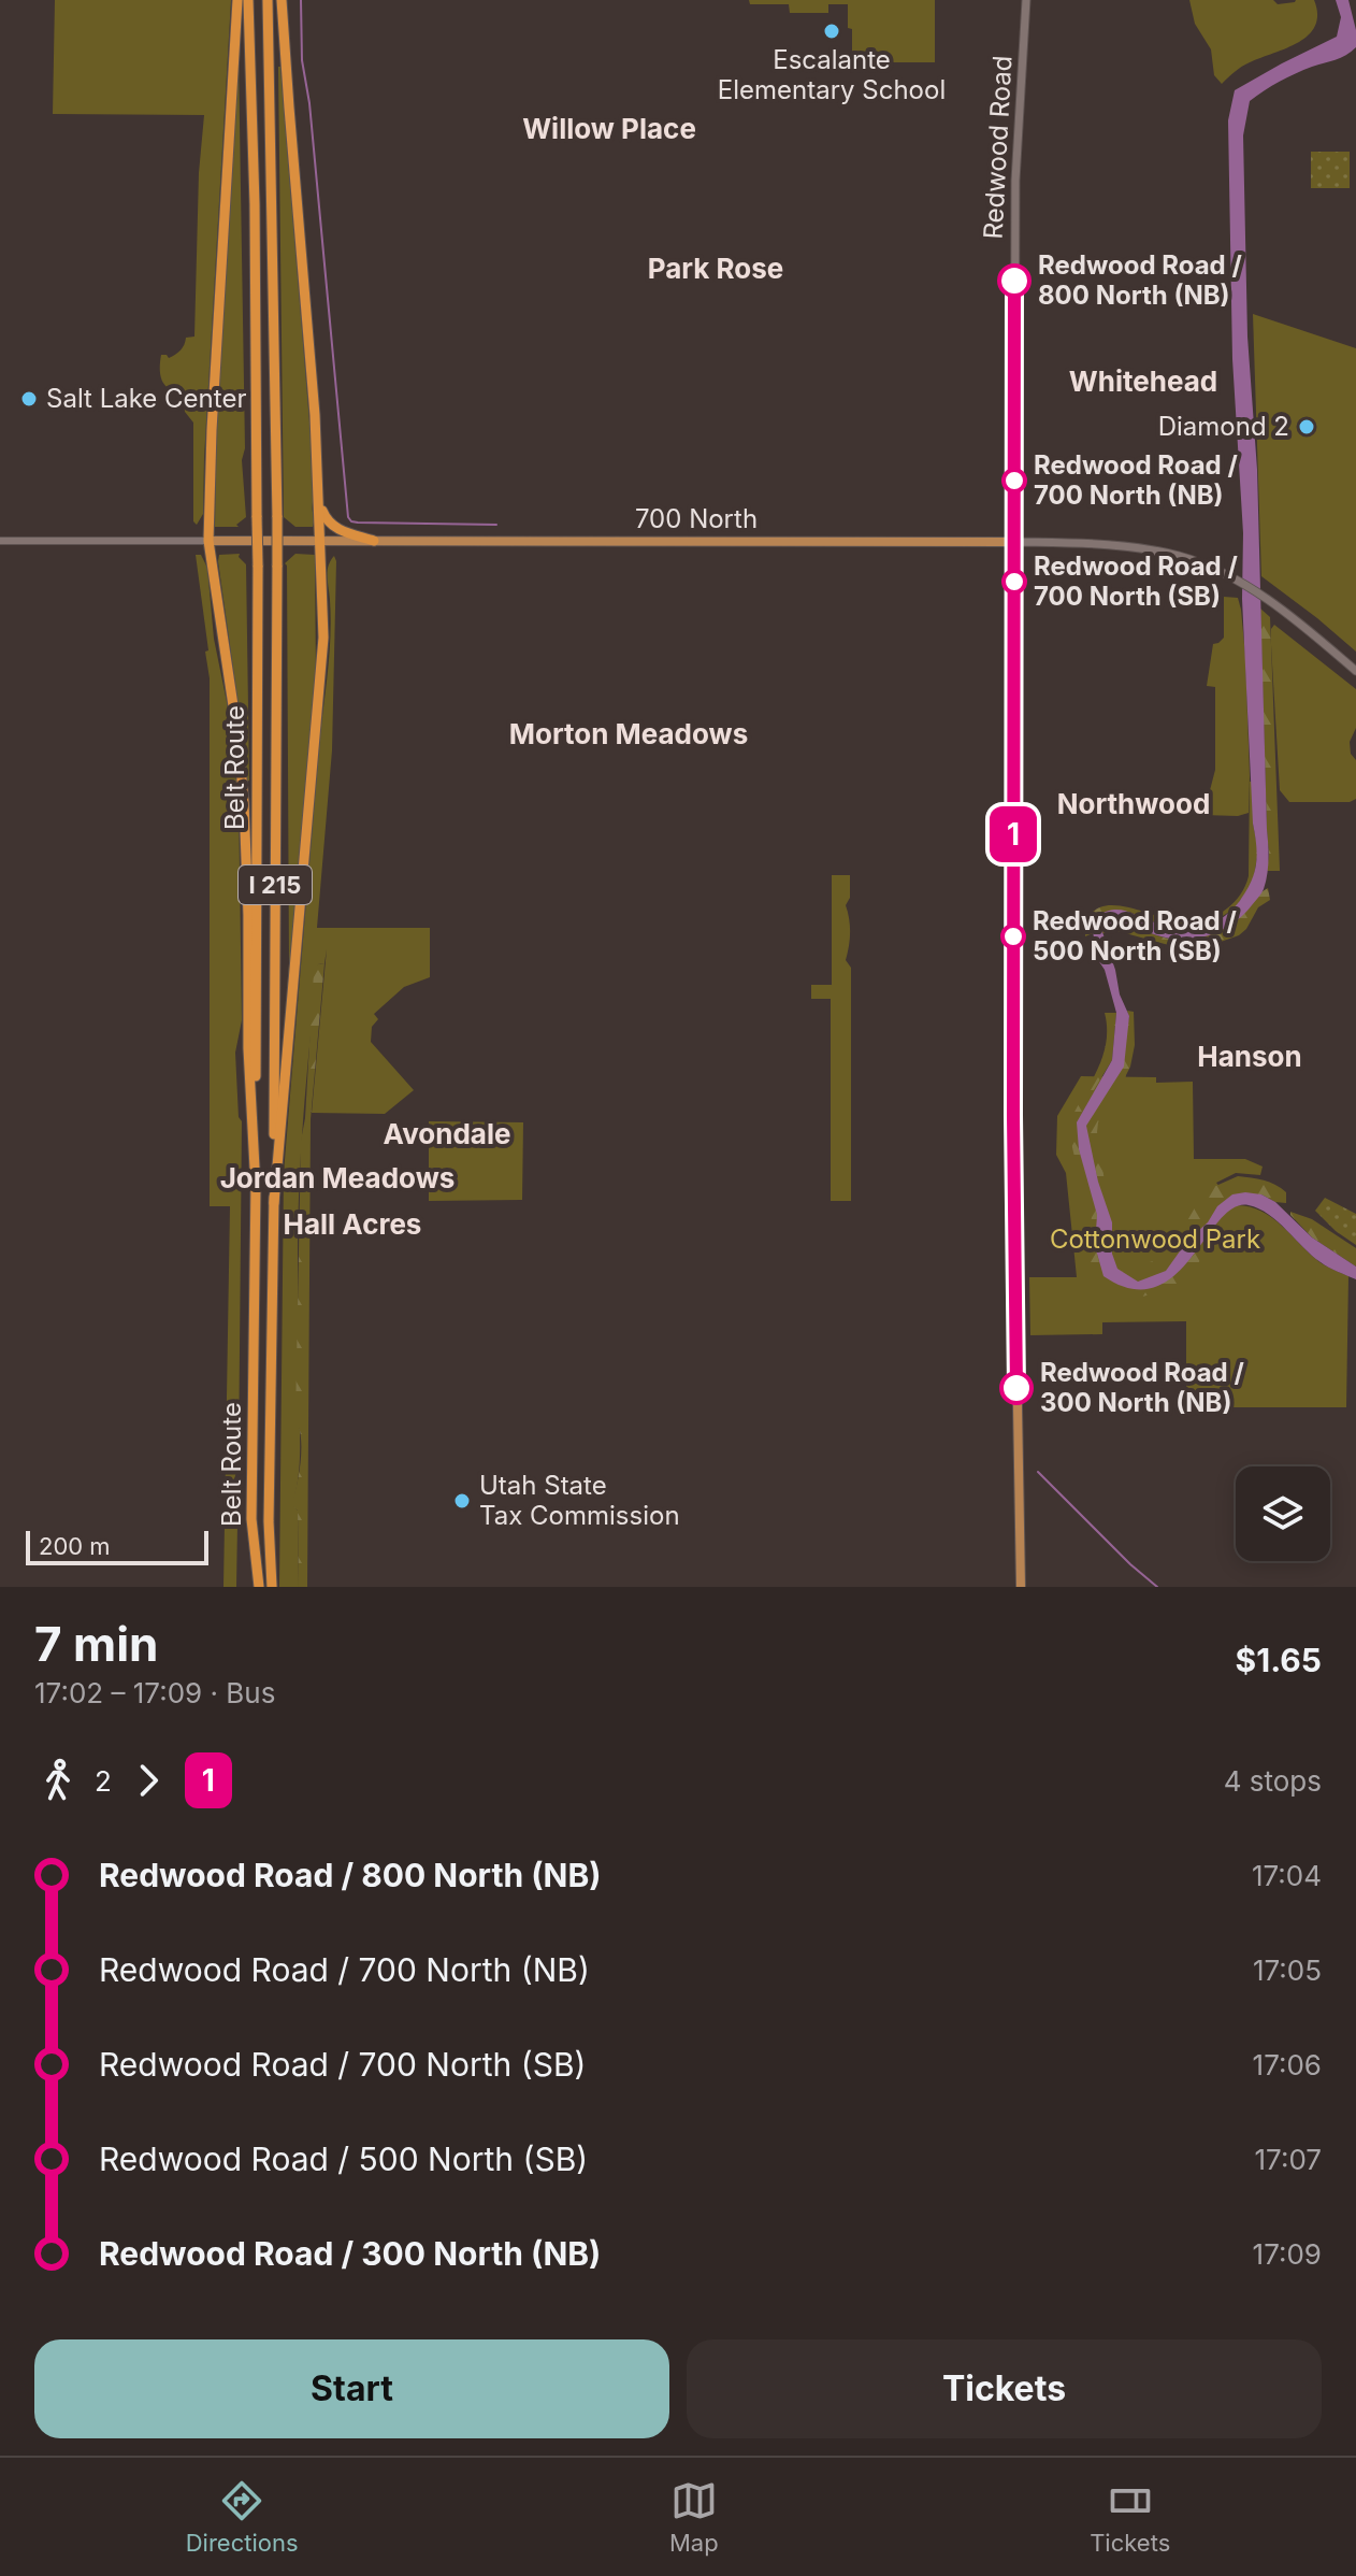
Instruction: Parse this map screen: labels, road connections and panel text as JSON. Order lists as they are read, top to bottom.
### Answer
{
  "streets": {
    "highway": ["Belt Route", "I 215"],
    "main road": ["Redwood Road", "700 North"]
  },
  "crossings": [
    ["Redwood Road", "700 North"]
  ],
  "districts": [
    "Willow Place",
    "Park Rose",
    "Whitehead",
    "Morton Meadows",
    "Northwood",
    "Hanson",
    "Avondale",
    "Jordan Meadows",
    "Hall Acres"
  ],
  "parks": ["Cottonwood Park"],
  "places": [
    "Escalante Elementary School",
    "Redwood Road / 800 North (NB)",
    "Salt Lake Center",
    "Diamond 2",
    "Redwood Road / 700 North (NB)",
    "Redwood Road / 700 North (SB)",
    "Redwood Road / 500 North (SB)",
    "Redwood Road / 300 North (NB)",
    "Utah State Tax Commission"
  ],
  "lines": ["bus line 1"],
  "scale_bar": "200 m",
  "page": {
    "on_map": "1",
    "scale": "200 m",
    "heading": ["7 min", "17:02 – 17:09 · Bus", "$1.65"],
    "legs": ["2", "1", "4 stops"],
    "list": [
      {
        "name": "Redwood Road / 800 North (NB)",
        "value": "17:04"
      },
      {
        "name": "Redwood Road / 700 North (NB)",
        "value": "17:05"
      },
      {
        "name": "Redwood Road / 700 North (SB)",
        "value": "17:06"
      },
      {
        "name": "Redwood Road / 500 North (SB)",
        "value": "17:07"
      },
      {
        "name": "Redwood Road / 300 North (NB)",
        "value": "17:09"
      }
    ],
    "buttons": ["Start", "Tickets"],
    "tabs": ["Directions", "Map", "Tickets"]
  }
}
